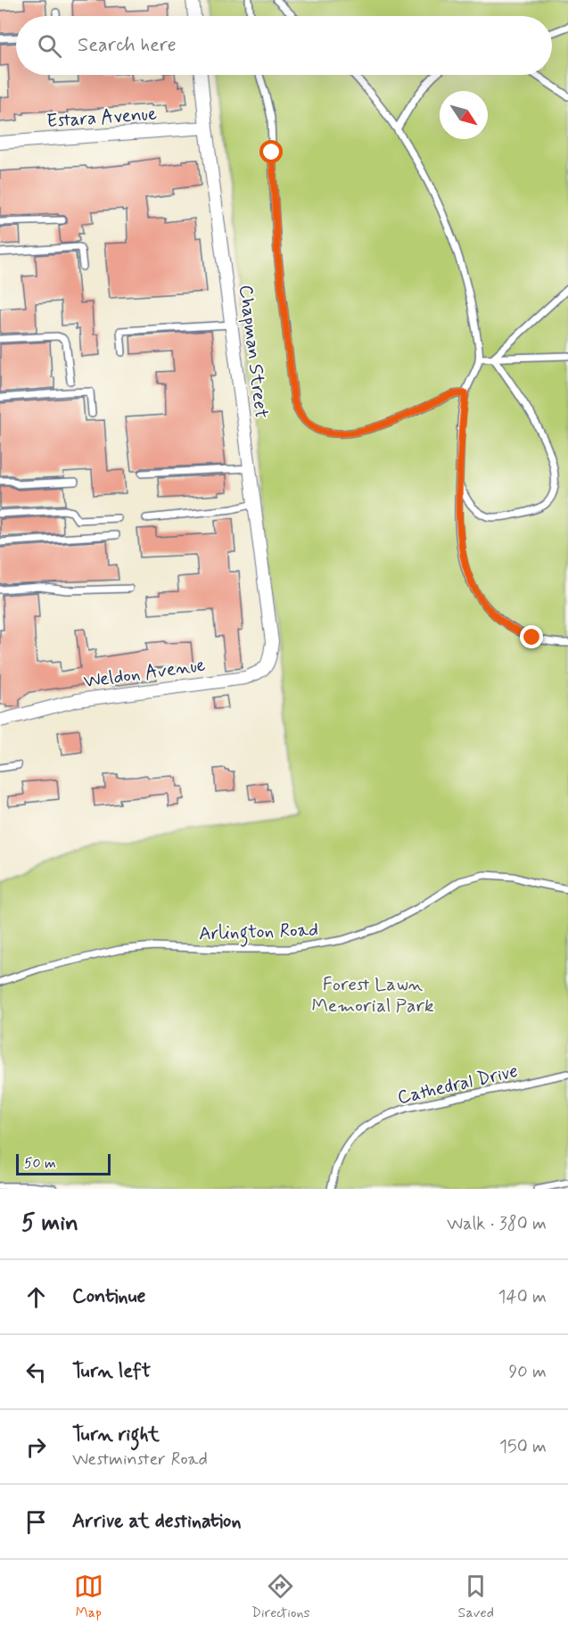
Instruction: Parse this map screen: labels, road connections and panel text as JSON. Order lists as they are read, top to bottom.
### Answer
{
  "streets": {
    "street": ["Estara Avenue", "Chapman Street", "Weldon Avenue"],
    "lane": ["Arlington Road", "Cathedral Drive"]
  },
  "crossings": [
    ["Estara Avenue", "Chapman Street"],
    ["Chapman Street", "Weldon Avenue"]
  ],
  "parks": ["Forest Lawn Memorial Park"],
  "scale_bar": "50 m",
  "north": "bottom right",
  "page": {
    "search": "Search here",
    "scale": "50 m",
    "heading": ["5 min", "Walk · 380 m"],
    "list": [
      ["Continue", "140 m"],
      ["Turn left", "90 m"],
      ["Turn right", "Westminster Road", "150 m"],
      "Arrive at destination"
    ],
    "nav": ["Map", "Directions", "Saved"]
  }
}
